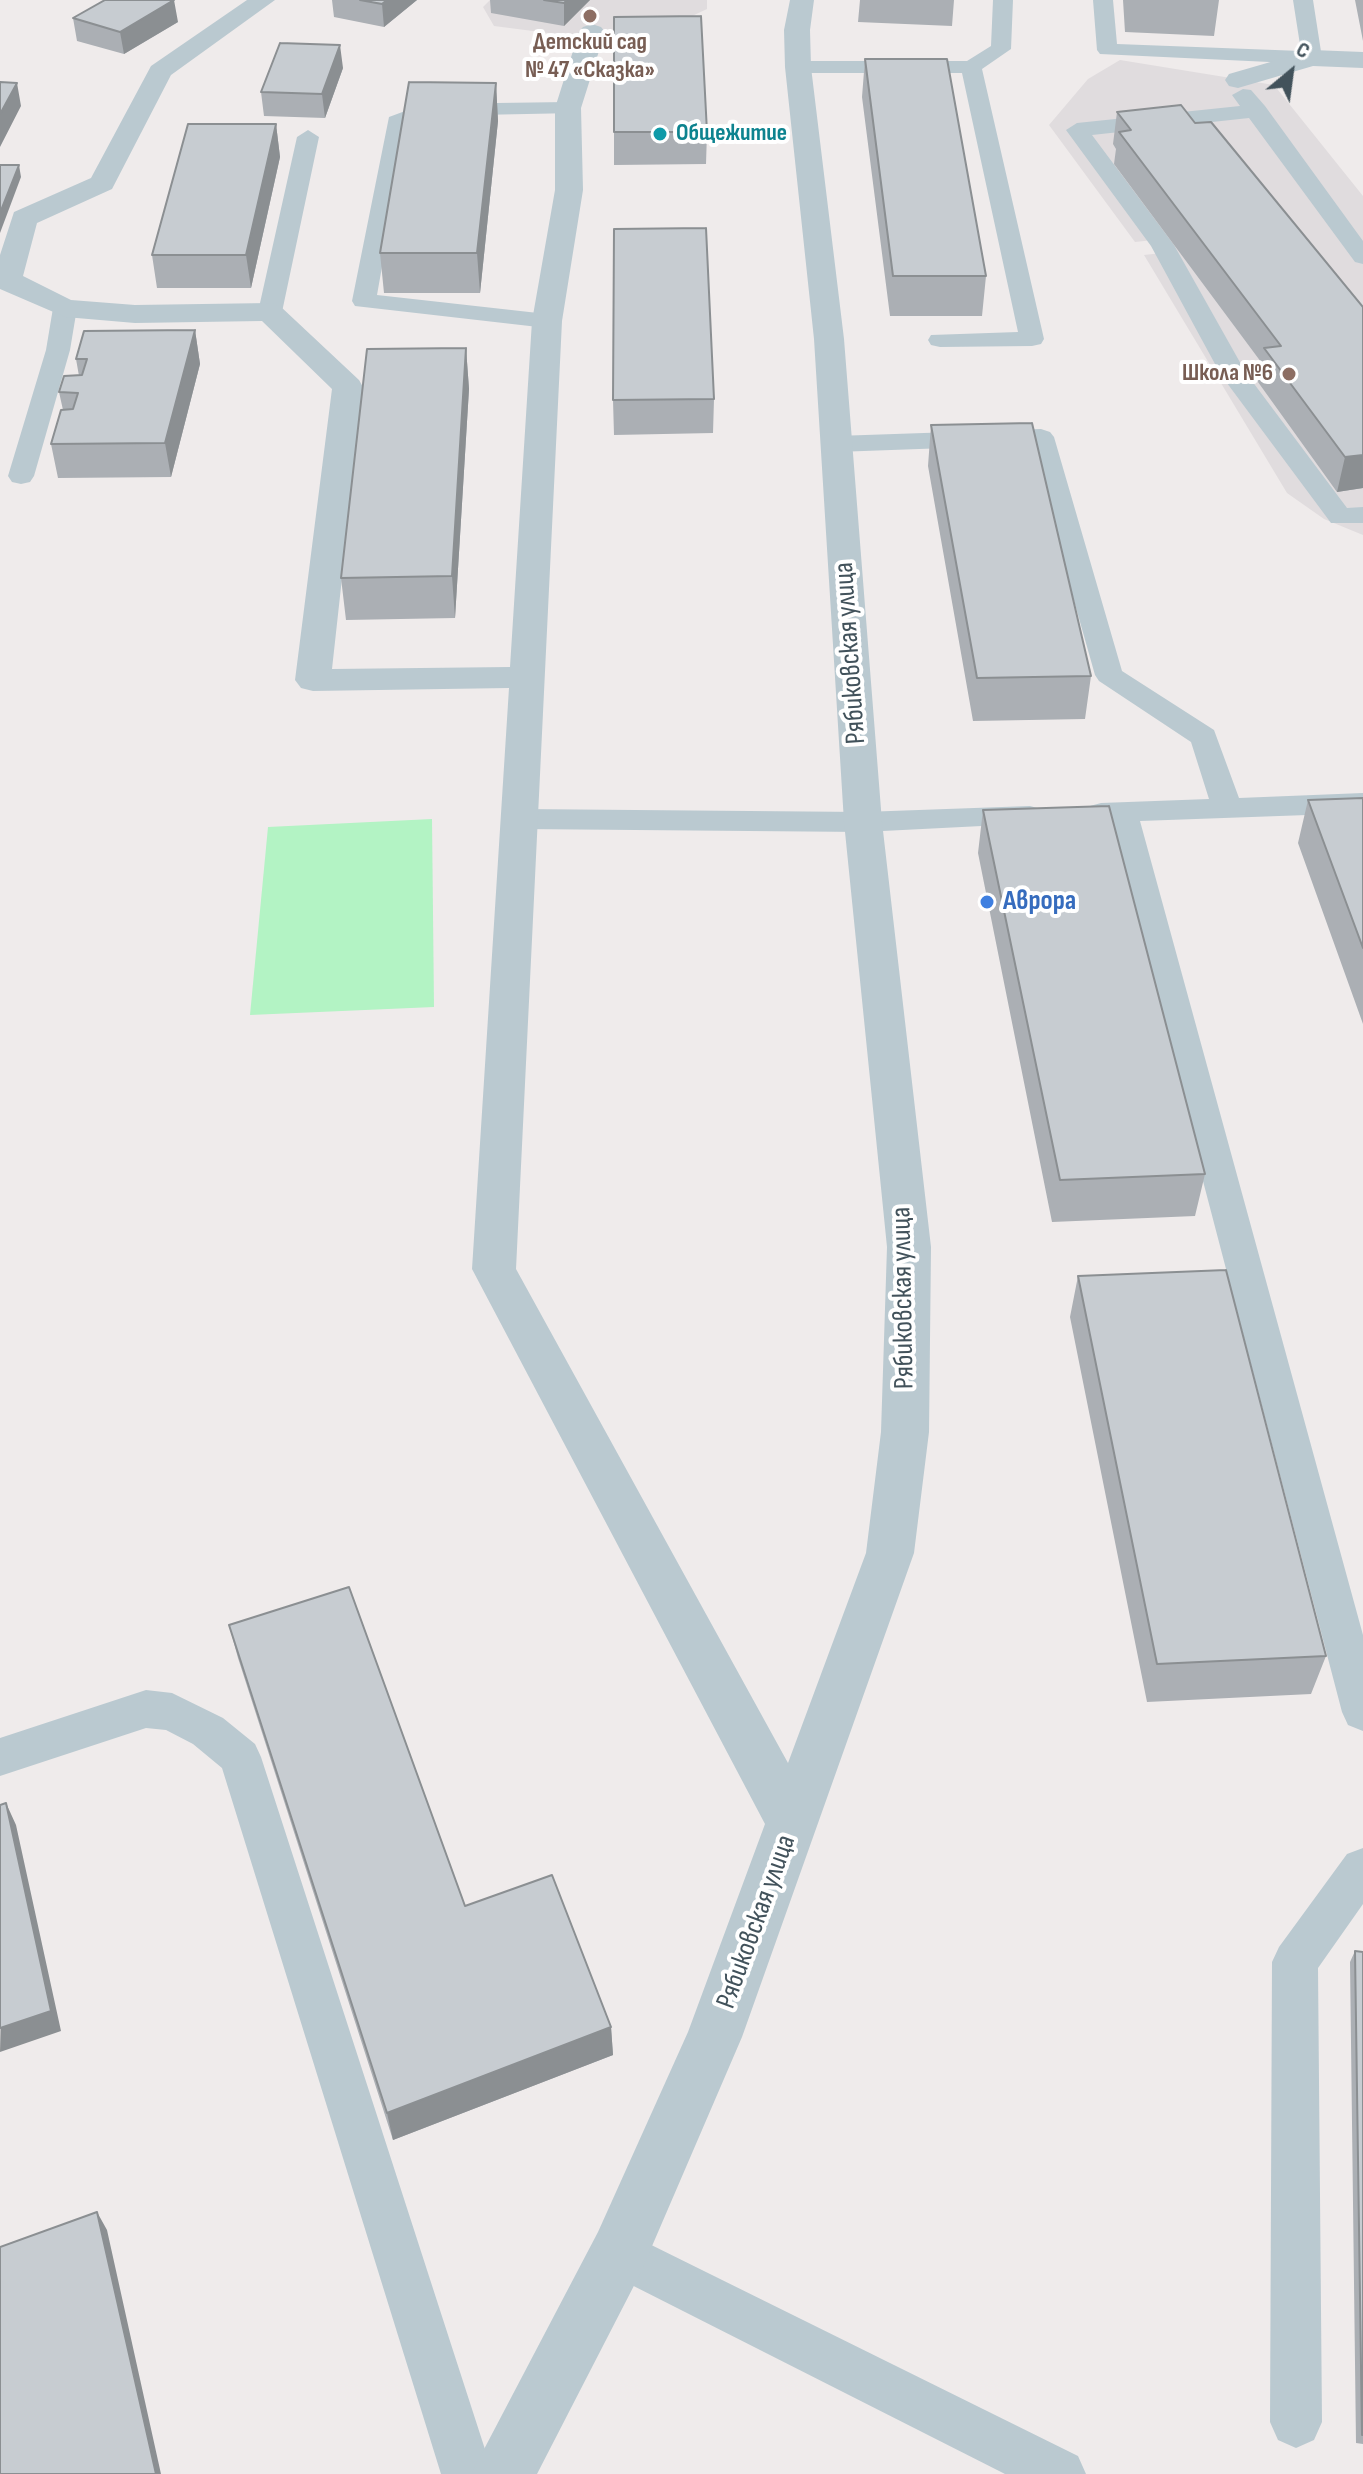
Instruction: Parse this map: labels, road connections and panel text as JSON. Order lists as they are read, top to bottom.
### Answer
{
  "streets": {
    "street": ["Рябиковская улица"]
  },
  "places": [
    "Детский сад № 47 «Сказка»",
    "Общежитие",
    "Школа №6",
    "Аврора"
  ],
  "north": "top right"
}
